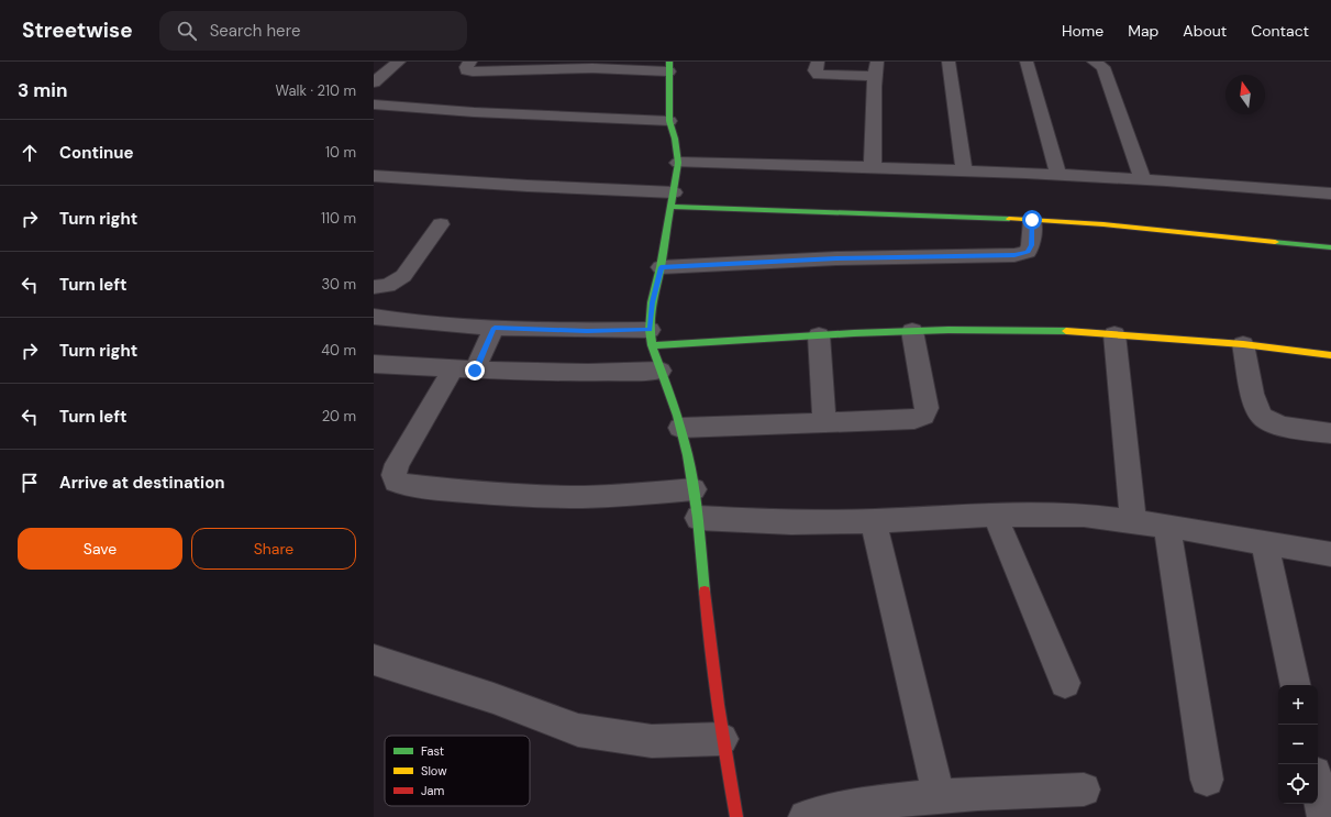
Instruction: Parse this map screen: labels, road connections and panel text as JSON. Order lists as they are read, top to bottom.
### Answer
{
  "legend": ["Fast", "Slow", "Jam"],
  "north": "top",
  "page": {
    "header": "Streetwise",
    "search": "Search here",
    "nav": [
      "Home",
      "Map",
      "About",
      "Contact"
    ],
    "heading": ["3 min", "Walk · 210 m"],
    "list": [
      ["Continue", "10 m"],
      ["Turn right", "110 m"],
      ["Turn left", "30 m"],
      ["Turn right", "40 m"],
      ["Turn left", "20 m"],
      "Arrive at destination"
    ],
    "buttons": ["Save", "Share"],
    "map_buttons": ["+", "−"]
  }
}
